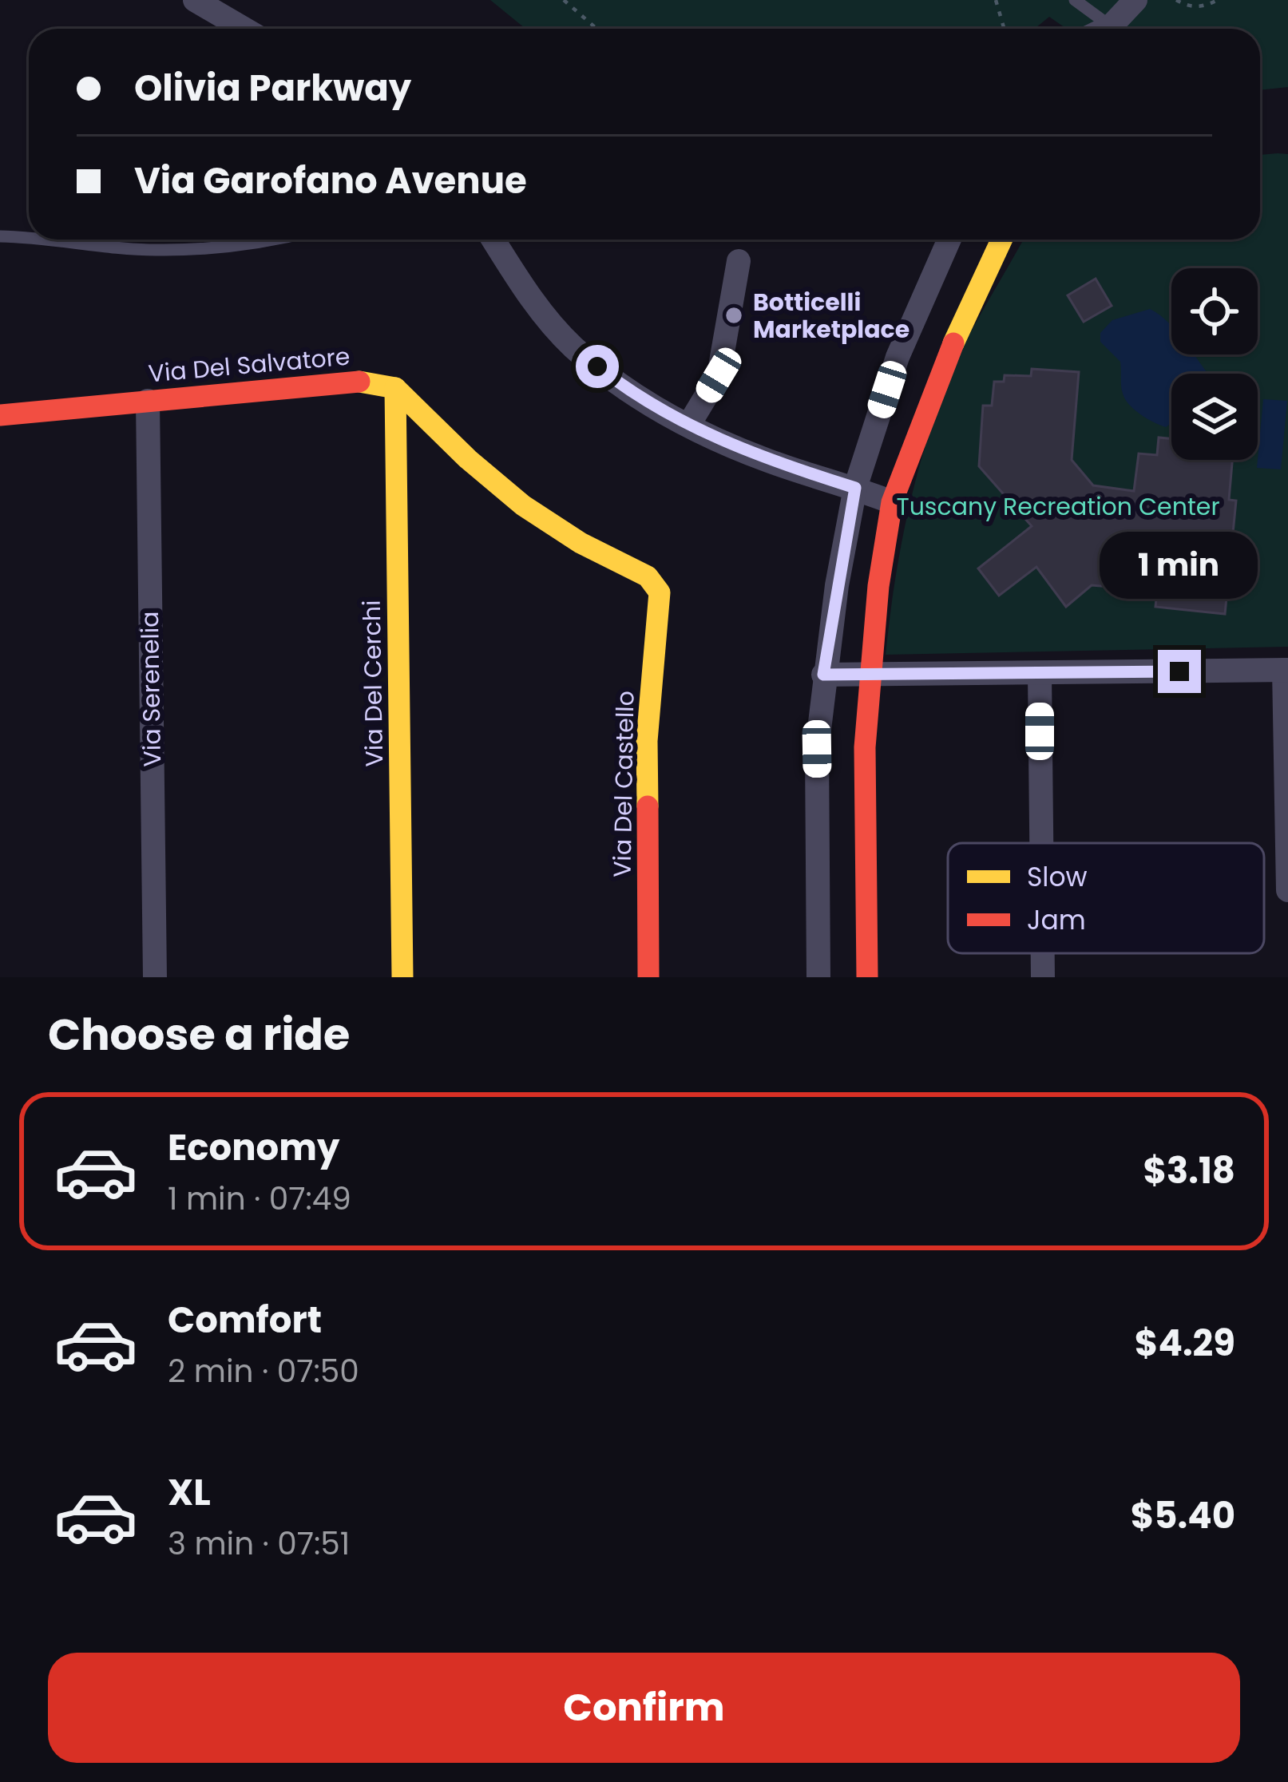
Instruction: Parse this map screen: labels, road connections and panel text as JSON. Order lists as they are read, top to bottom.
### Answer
{
  "streets": {
    "street": [
      "Via Del Salvatore",
      "Via Del Cerchi",
      "Via Serenelia",
      "Via Del Castello"
    ]
  },
  "crossings": [
    ["Via Del Salvatore", "Via Del Cerchi"],
    ["Via Del Salvatore", "Via Serenelia"],
    ["Via Del Salvatore", "Via Del Castello"],
    ["Via Del Cerchi", "Via Del Castello"]
  ],
  "parks": ["Tuscany Recreation Center"],
  "places": ["Botticelli Marketplace"],
  "legend": ["Slow", "Jam"],
  "page": {
    "banner": ["Olivia Parkway", "Via Garofano Avenue"],
    "bubble": "1 min",
    "heading": "Choose a ride",
    "list": [
      {
        "name": "Economy",
        "note": "1 min · 07:49",
        "value": "$3.18"
      },
      {
        "name": "Comfort",
        "note": "2 min · 07:50",
        "value": "$4.29"
      },
      {
        "name": "XL",
        "note": "3 min · 07:51",
        "value": "$5.40"
      }
    ],
    "buttons": "Confirm"
  }
}
